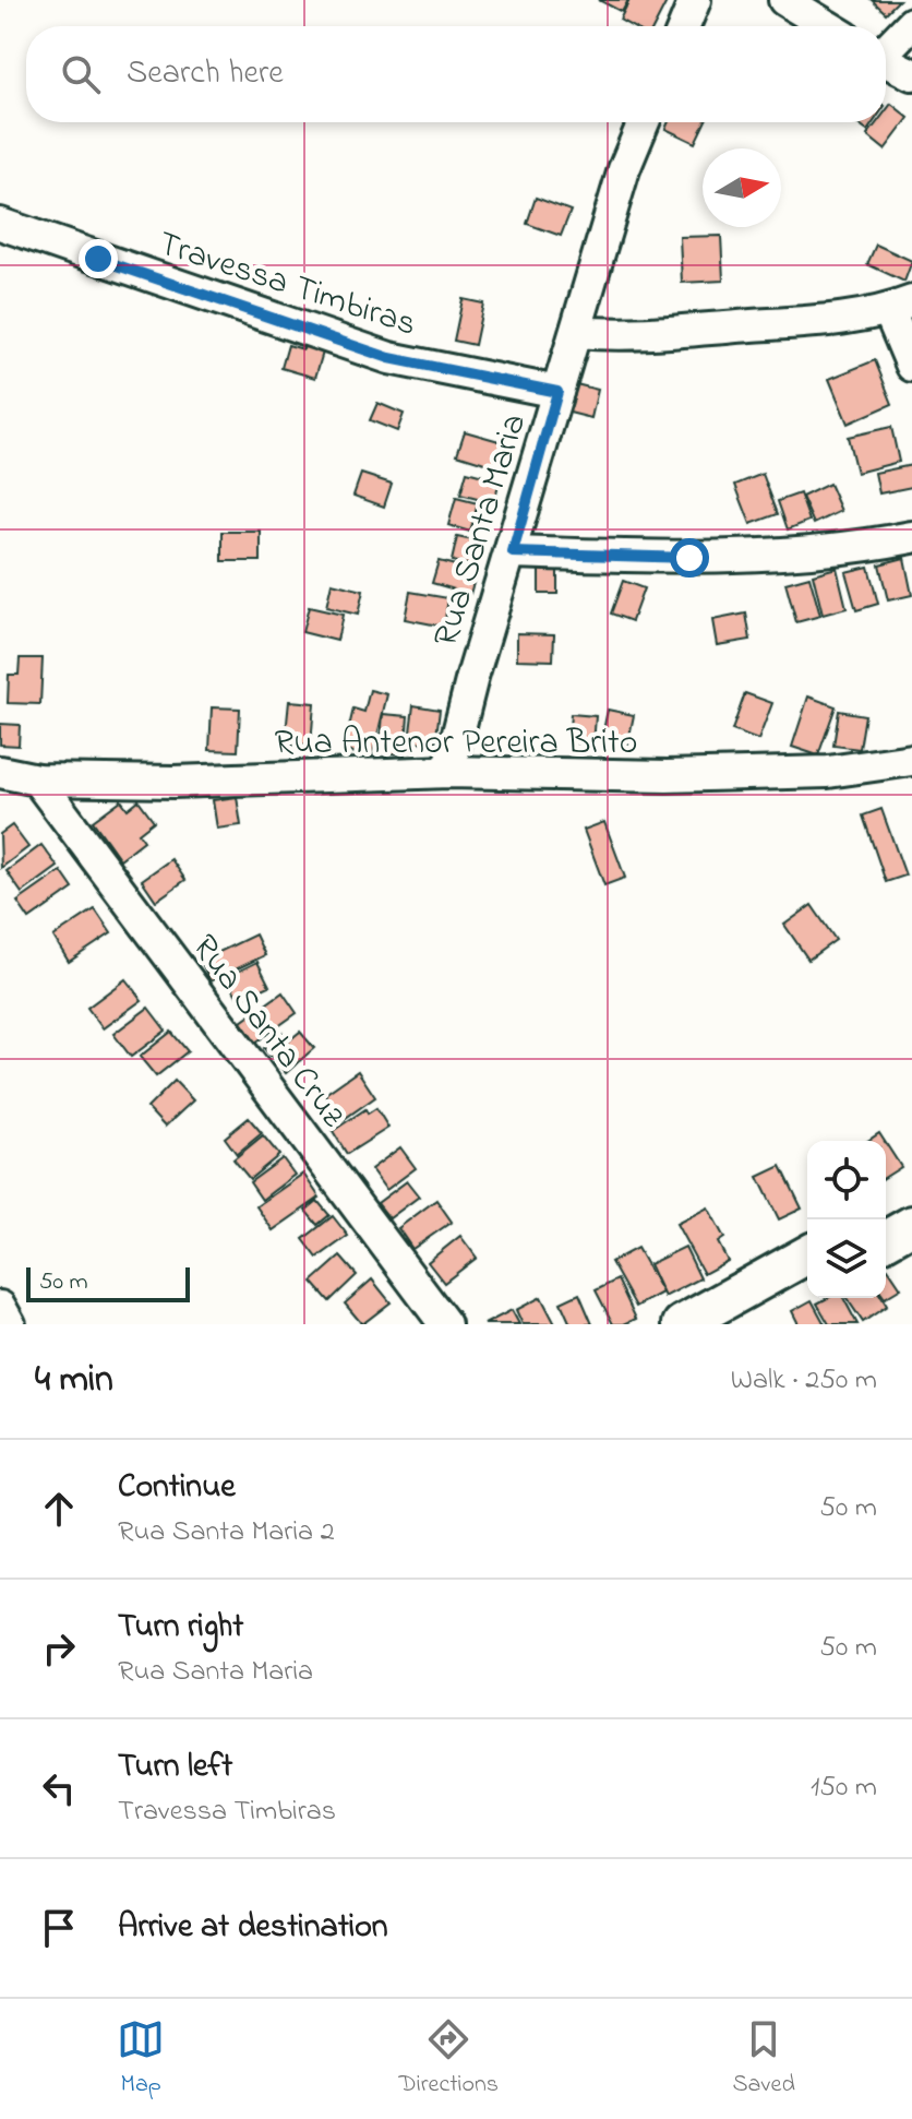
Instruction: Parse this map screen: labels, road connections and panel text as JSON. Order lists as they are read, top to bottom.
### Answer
{
  "streets": {
    "street": [
      "Travessa Timbiras",
      "Rua Santa Maria",
      "Rua Antenor Pereira Brito",
      "Rua Santa Cruz"
    ]
  },
  "crossings": [
    ["Travessa Timbiras", "Rua Santa Maria"],
    ["Rua Santa Maria", "Rua Antenor Pereira Brito"],
    ["Rua Antenor Pereira Brito", "Rua Santa Cruz"]
  ],
  "scale_bar": "50 m",
  "north": "right",
  "page": {
    "search": "Search here",
    "scale": "50 m",
    "heading": ["4 min", "Walk · 250 m"],
    "list": [
      ["Continue", "Rua Santa Maria 2", "50 m"],
      ["Turn right", "Rua Santa Maria", "50 m"],
      ["Turn left", "Travessa Timbiras", "150 m"],
      "Arrive at destination"
    ],
    "nav": ["Map", "Directions", "Saved"]
  }
}
